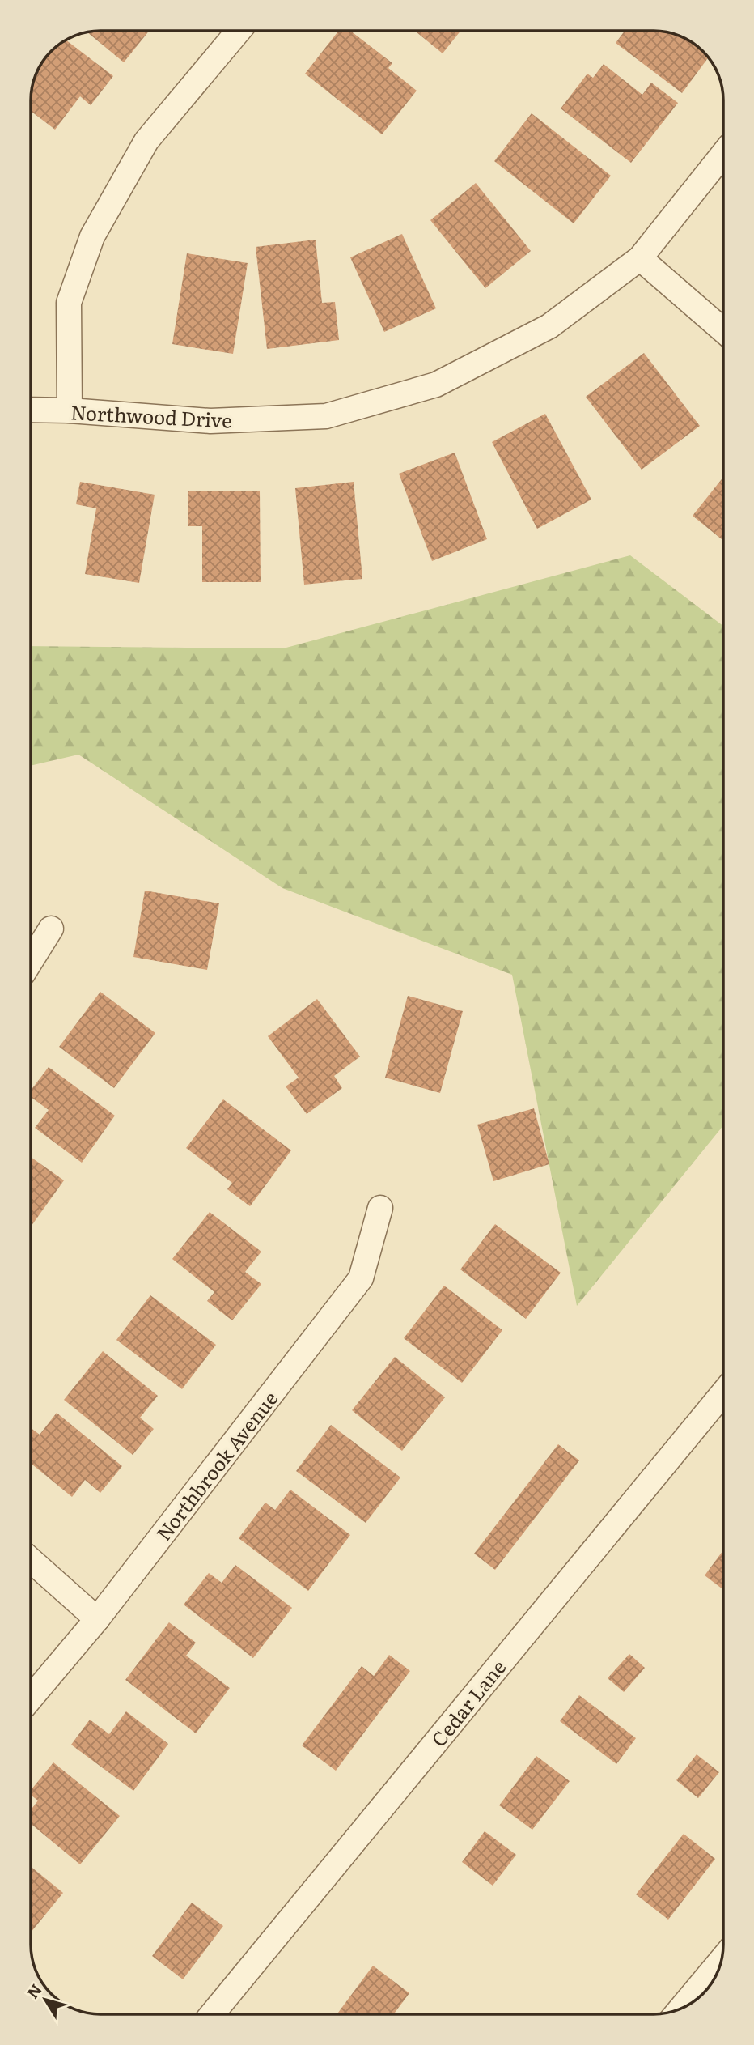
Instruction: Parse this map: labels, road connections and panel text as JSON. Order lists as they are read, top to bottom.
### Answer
{
  "streets": {
    "street": ["Northwood Drive", "Northbrook Avenue", "Cedar Lane"]
  },
  "north": "top left"
}
